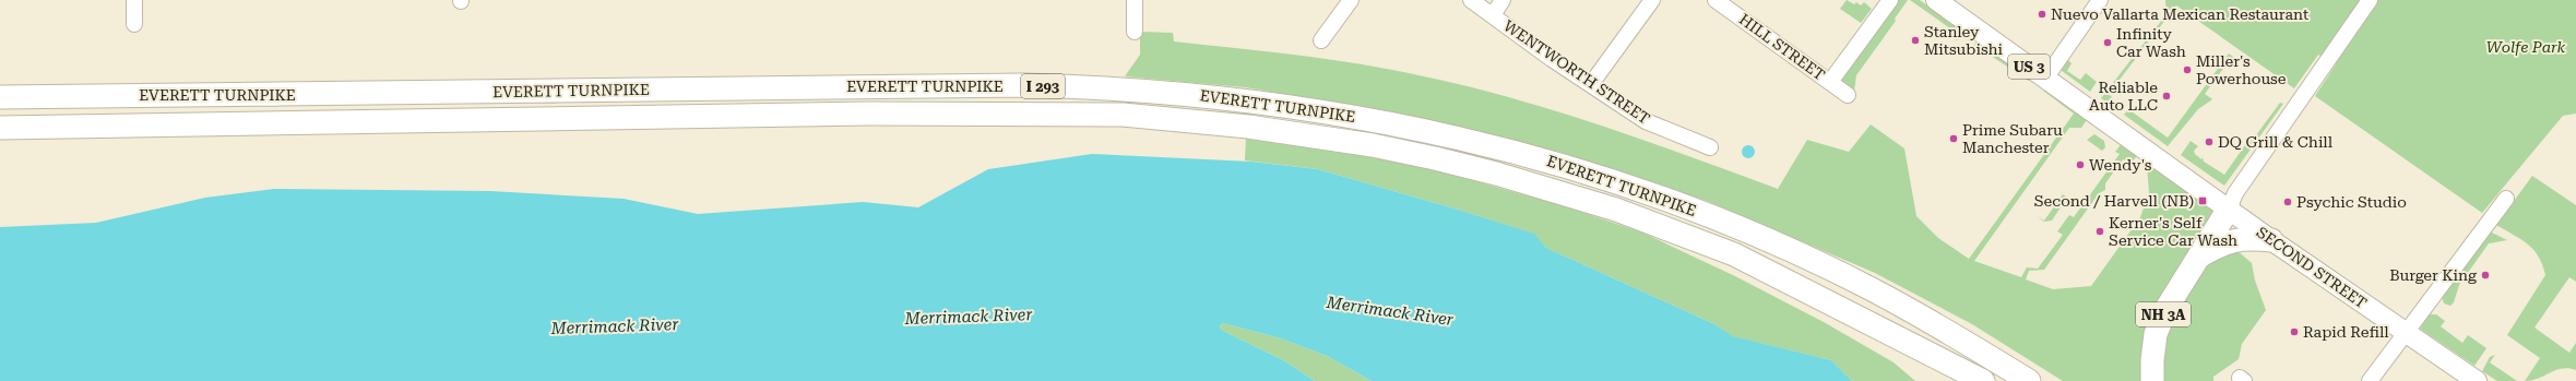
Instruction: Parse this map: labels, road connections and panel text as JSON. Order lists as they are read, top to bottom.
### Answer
{
  "streets": {
    "highway": ["EVERETT TURNPIKE", "I 293", "NH 3A"],
    "main road": ["US 3", "SECOND STREET"],
    "street": ["HILL STREET", "WENTWORTH STREET"]
  },
  "crossings": [
    ["SECOND STREET", "NH 3A"]
  ],
  "water": ["Merrimack River"],
  "parks": ["Wolfe Park"],
  "places": {
    "other": [
      "Nuevo Vallarta Mexican Restaurant",
      "Stanley Mitsubishi",
      "Infinity Car Wash",
      "Miller's Powerhouse",
      "Reliable Auto LLC",
      "Prime Subaru Manchester",
      "DQ Grill & Chill",
      "Wendy's",
      "Psychic Studio",
      "Kerner's Self Service Car Wash",
      "Burger King",
      "Rapid Refill"
    ],
    "transit": ["Second / Harvell (NB)"]
  }
}
